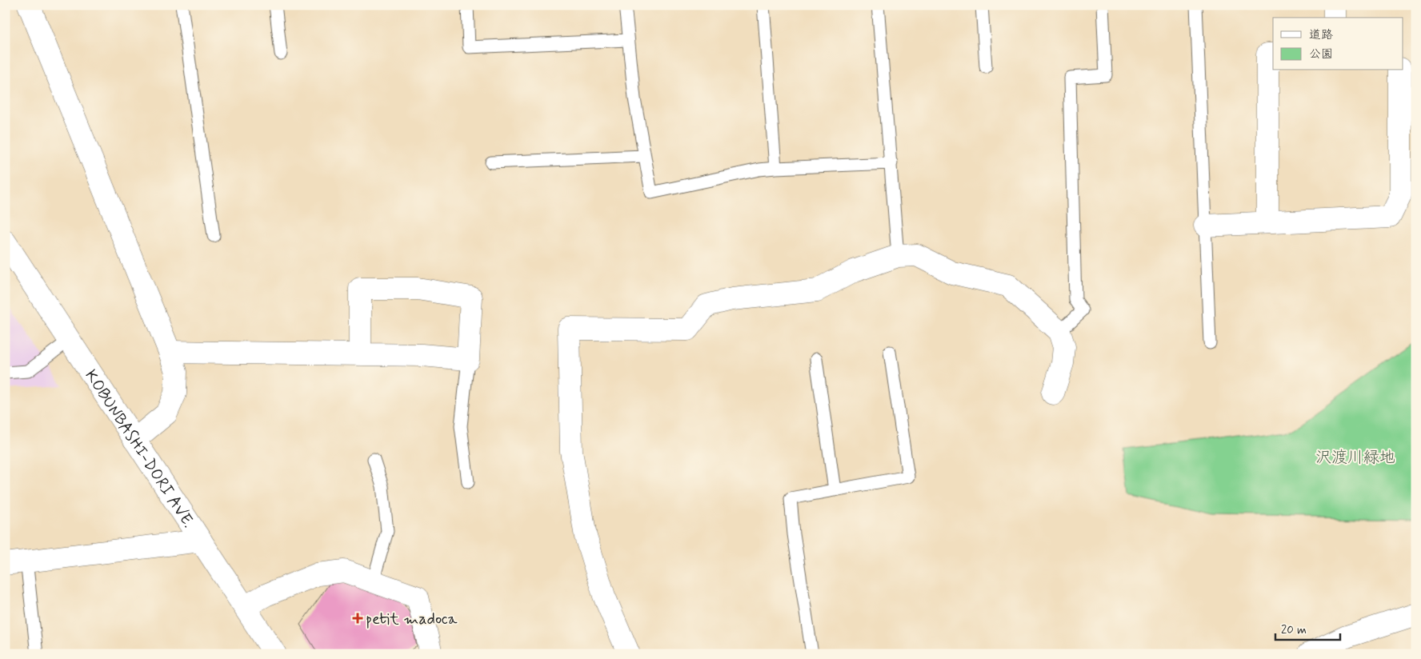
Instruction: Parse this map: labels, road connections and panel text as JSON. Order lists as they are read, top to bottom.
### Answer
{
  "streets": {
    "street": ["KOBUNBASHI-DORI AVE."]
  },
  "parks": ["沢渡川緑地"],
  "places": {
    "health": ["petit madoca"]
  },
  "legend": ["道路", "公園"],
  "scale_bar": "20 m"
}
